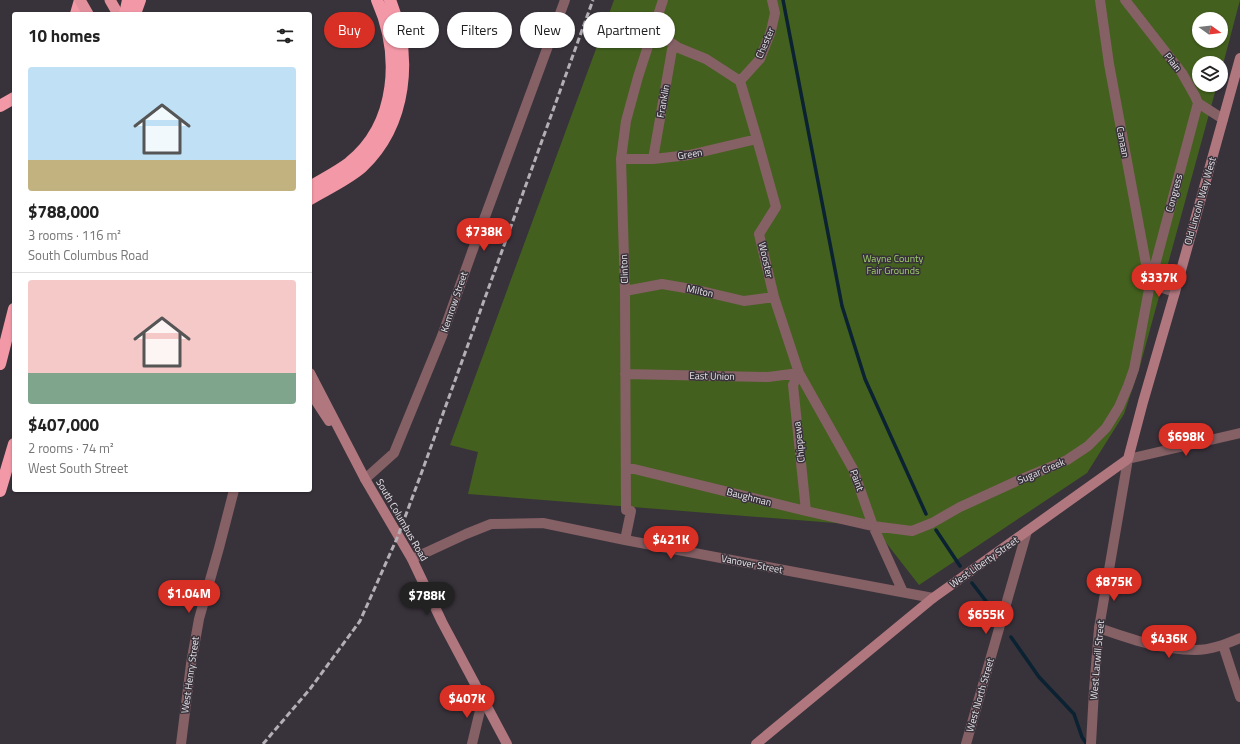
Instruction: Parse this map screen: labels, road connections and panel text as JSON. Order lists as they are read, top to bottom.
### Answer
{
  "streets": {
    "main road": ["Old Lincoln Way West", "South Columbus Road", "West Liberty Street"],
    "street": [
      "Chester",
      "Plain",
      "Franklin",
      "Canaan",
      "Green",
      "Congress",
      "Wooster",
      "Clinton",
      "Milton",
      "Kemrow Street",
      "East Union",
      "Chippewa",
      "Sugar Creek",
      "Paint",
      "Baughman",
      "Vanover Street",
      "West Larwill Street",
      "West Henry Street",
      "West North Street"
    ]
  },
  "crossings": [
    ["Chester", "Wooster"],
    ["Plain", "Congress"],
    ["Franklin", "Green"],
    ["Canaan", "Congress"],
    ["Canaan", "Sugar Creek"],
    ["Green", "Wooster"],
    ["Green", "Clinton"],
    ["Congress", "Sugar Creek"],
    ["Old Lincoln Way West", "West Liberty Street"],
    ["Old Lincoln Way West", "West Larwill Street"],
    ["Wooster", "Milton"],
    ["Wooster", "East Union"],
    ["Wooster", "Chippewa"],
    ["Wooster", "Paint"],
    ["Clinton", "Milton"],
    ["Clinton", "East Union"],
    ["Clinton", "Baughman"],
    ["Clinton", "Vanover Street"],
    ["Kemrow Street", "South Columbus Road"],
    ["East Union", "Chippewa"],
    ["East Union", "Paint"],
    ["Chippewa", "Paint"],
    ["Chippewa", "Baughman"],
    ["Sugar Creek", "Paint"],
    ["Sugar Creek", "Baughman"],
    ["Paint", "Baughman"],
    ["Paint", "Vanover Street"],
    ["South Columbus Road", "Vanover Street"],
    ["West Liberty Street", "Vanover Street"],
    ["West Liberty Street", "West Larwill Street"],
    ["West Liberty Street", "West North Street"]
  ],
  "parks": ["Wayne County Fair Grounds"],
  "north": "right",
  "page": {
    "chip": [
      "Buy",
      "Rent",
      "Filters",
      "New",
      "Apartment"
    ],
    "heading": "10 homes",
    "list": [
      {
        "name": "$788,000",
        "note": "3 rooms · 116 m² · South Columbus Road"
      },
      {
        "name": "$407,000",
        "note": "2 rooms · 74 m² · West South Street"
      }
    ],
    "price": [
      "$738K",
      "$337K",
      "$698K",
      "$421K",
      "$875K",
      "$1.04M",
      "$788K",
      "$655K",
      "$436K",
      "$407K"
    ]
  }
}
